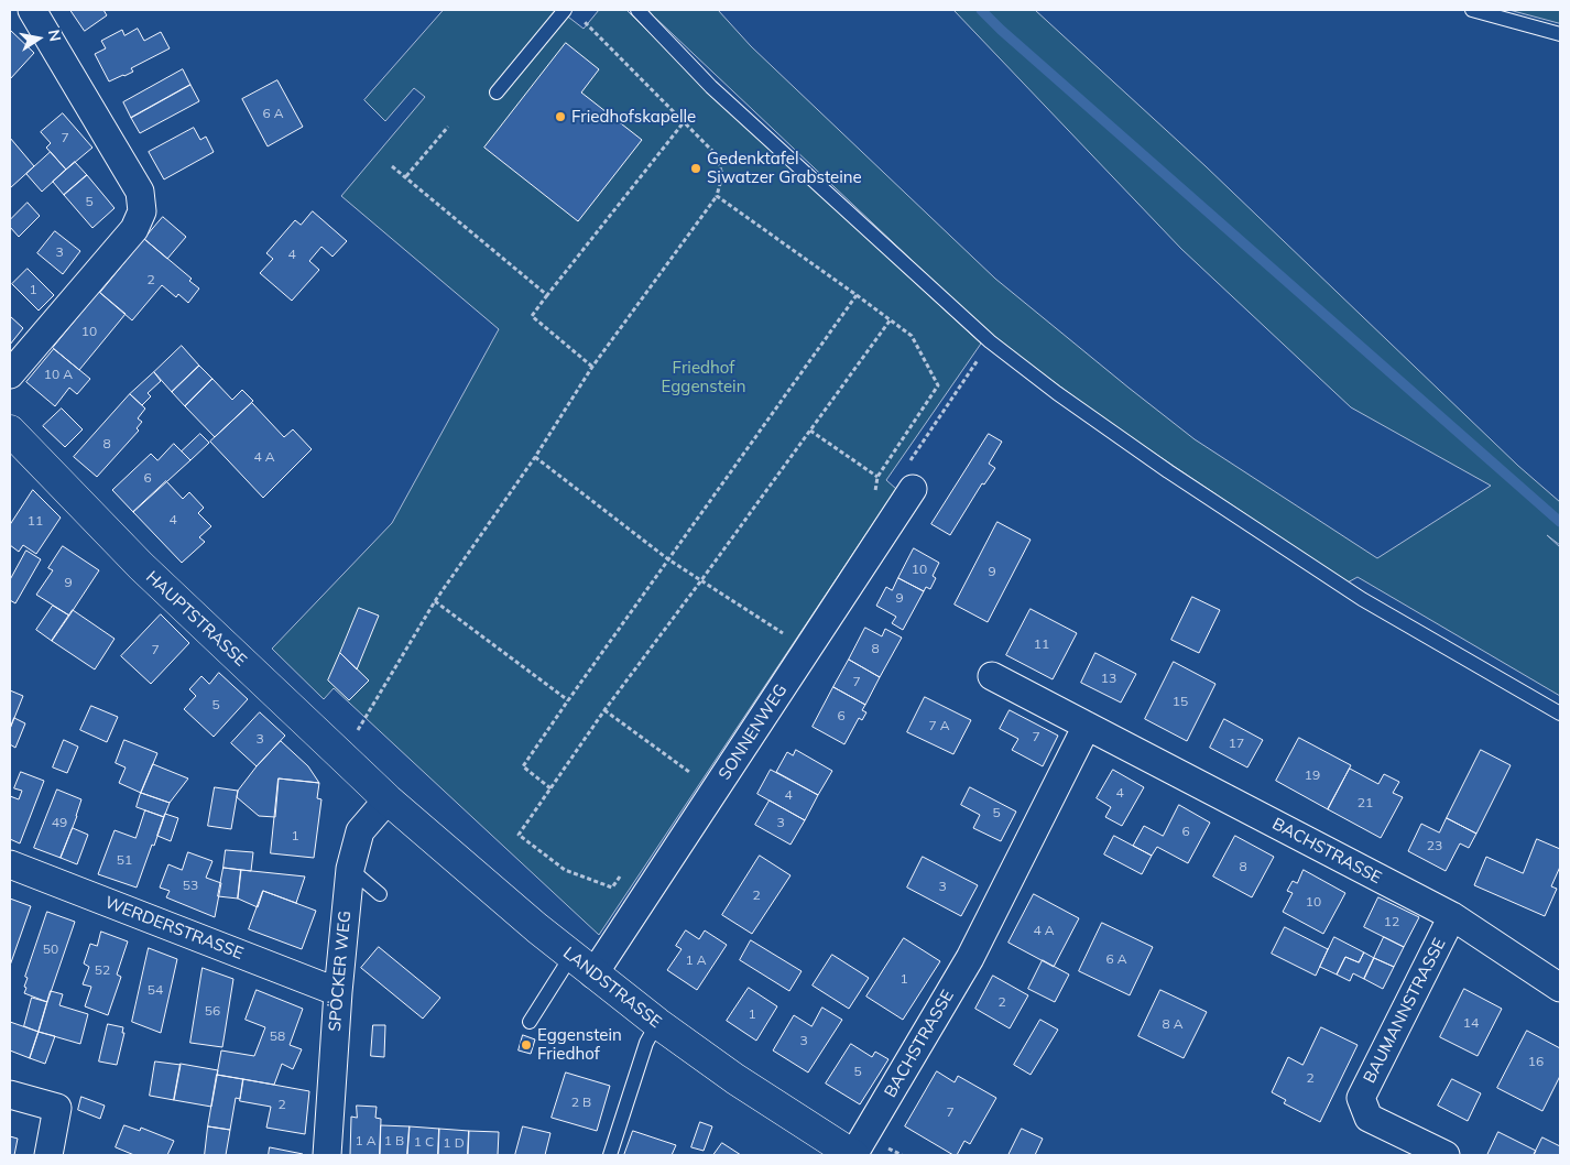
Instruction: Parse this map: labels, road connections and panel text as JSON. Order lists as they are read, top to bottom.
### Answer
{
  "streets": {
    "street": [
      "HAUPTSTRASSE",
      "SONNENWEG",
      "BACHSTRASSE",
      "WERDERSTRASSE",
      "SPÖCKER WEG",
      "LANDSTRASSE",
      "BAUMANNSTRASSE"
    ]
  },
  "crossings": [
    ["HAUPTSTRASSE", "SPÖCKER WEG"],
    ["HAUPTSTRASSE", "LANDSTRASSE"],
    ["SONNENWEG", "LANDSTRASSE"],
    ["BACHSTRASSE", "LANDSTRASSE"],
    ["BACHSTRASSE", "BAUMANNSTRASSE"],
    ["WERDERSTRASSE", "SPÖCKER WEG"],
    ["SPÖCKER WEG", "LANDSTRASSE"]
  ],
  "parks": ["Friedhof Eggenstein"],
  "places": ["Friedhofskapelle", "Gedenktafel Siwatzer Grabsteine", "Eggenstein Friedhof"],
  "house_numbers": [
    "6 A",
    "7",
    "5",
    "3",
    "4",
    "2",
    "1",
    "10",
    "10 A",
    "8",
    "4 A",
    "6",
    "4",
    "11",
    "10",
    "9",
    "9",
    "9",
    "11",
    "8",
    "7",
    "13",
    "7",
    "15",
    "5",
    "6",
    "7 A",
    "7",
    "3",
    "17",
    "19",
    "4",
    "4",
    "21",
    "5",
    "49",
    "3",
    "6",
    "1",
    "23",
    "51",
    "8",
    "53",
    "3",
    "2",
    "10",
    "12",
    "4 A",
    "50",
    "6 A",
    "1 A",
    "52",
    "1",
    "54",
    "2",
    "56",
    "1",
    "14",
    "8 A",
    "58",
    "3",
    "16",
    "5",
    "2",
    "2 B",
    "2",
    "7",
    "1 A",
    "1 B",
    "1 C",
    "1 D"
  ],
  "north": "right"
}
